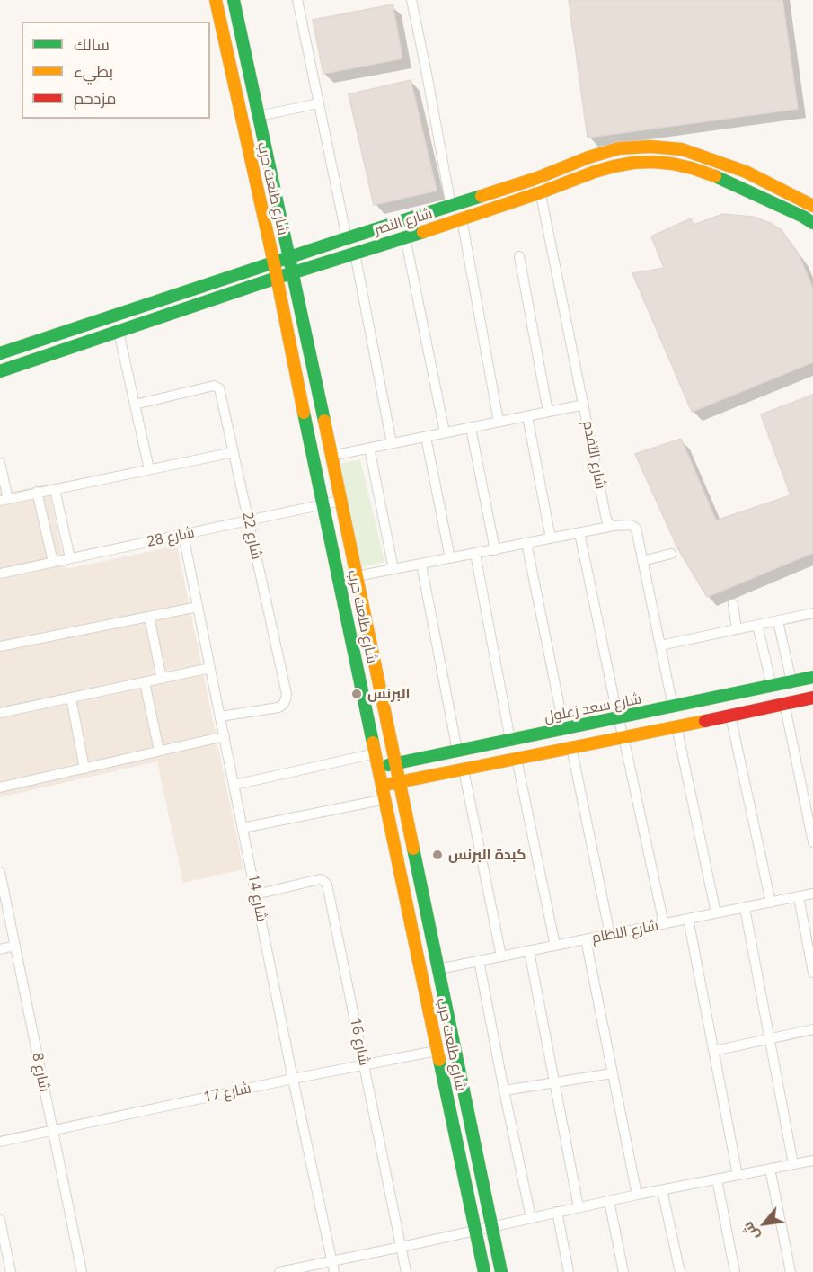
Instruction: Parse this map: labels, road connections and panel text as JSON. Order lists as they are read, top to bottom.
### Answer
{
  "streets": {
    "street": [
      "شارع طلعت حرب",
      "شارع النصر",
      "شارع التقدم",
      "شارع 22",
      "شارع 28",
      "شارع سعد زغلول",
      "شارع 14",
      "شارع النظام",
      "شارع 16",
      "شارع 8",
      "شارع 17"
    ]
  },
  "crossings": [
    ["شارع طلعت حرب", "شارع النصر"],
    ["شارع طلعت حرب", "شارع 28"],
    ["شارع طلعت حرب", "شارع سعد زغلول"],
    ["شارع طلعت حرب", "شارع النظام"],
    ["شارع طلعت حرب", "شارع 17"],
    ["شارع النصر", "شارع التقدم"],
    ["شارع 22", "شارع 28"],
    ["شارع 22", "شارع 14"],
    ["شارع 28", "شارع 14"],
    ["شارع 14", "شارع 16"],
    ["شارع 14", "شارع 17"],
    ["شارع 16", "شارع 17"],
    ["شارع 8", "شارع 17"]
  ],
  "places": ["البرنس", "كبدة البرنس"],
  "legend": ["سالك", "بطيء", "مزدحم"],
  "north": "bottom left"
}
